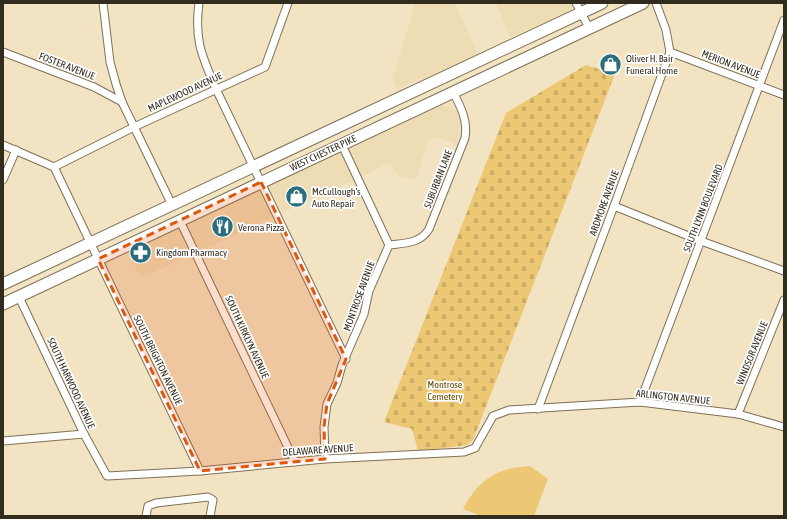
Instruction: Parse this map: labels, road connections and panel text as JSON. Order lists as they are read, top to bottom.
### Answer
{
  "streets": {
    "main road": ["WEST CHESTER PIKE"],
    "street": [
      "MERION AVENUE",
      "FOSTER AVENUE",
      "MAPLEWOOD AVENUE",
      "SUBURBAN LANE",
      "ARDMORE AVENUE",
      "SOUTH LYNN BOULEVARD",
      "MONTROSE AVENUE",
      "SOUTH KIRKLYN AVENUE",
      "WINDSOR AVENUE",
      "SOUTH BRIGHTON AVENUE",
      "SOUTH HARWOOD AVENUE",
      "ARLINGTON AVENUE",
      "DELAWARE AVENUE"
    ]
  },
  "crossings": [
    ["MERION AVENUE", "ARDMORE AVENUE"],
    ["MERION AVENUE", "SOUTH LYNN BOULEVARD"],
    ["MAPLEWOOD AVENUE", "SOUTH BRIGHTON AVENUE"],
    ["WEST CHESTER PIKE", "SUBURBAN LANE"],
    ["WEST CHESTER PIKE", "SOUTH KIRKLYN AVENUE"],
    ["WEST CHESTER PIKE", "SOUTH BRIGHTON AVENUE"],
    ["WEST CHESTER PIKE", "SOUTH HARWOOD AVENUE"],
    ["SUBURBAN LANE", "MONTROSE AVENUE"],
    ["ARDMORE AVENUE", "ARLINGTON AVENUE"],
    ["SOUTH LYNN BOULEVARD", "ARLINGTON AVENUE"],
    ["MONTROSE AVENUE", "DELAWARE AVENUE"],
    ["SOUTH KIRKLYN AVENUE", "DELAWARE AVENUE"],
    ["WINDSOR AVENUE", "ARLINGTON AVENUE"],
    ["SOUTH BRIGHTON AVENUE", "DELAWARE AVENUE"],
    ["SOUTH HARWOOD AVENUE", "DELAWARE AVENUE"],
    ["ARLINGTON AVENUE", "DELAWARE AVENUE"]
  ],
  "parks": ["Montrose Cemetery"],
  "places": {
    "shop": ["Oliver H. Bair Funeral Home", "McCullough's Auto Repair"],
    "restaurant": ["Verona Pizza"],
    "pharmacy": ["Kingdom Pharmacy"]
  }
}
